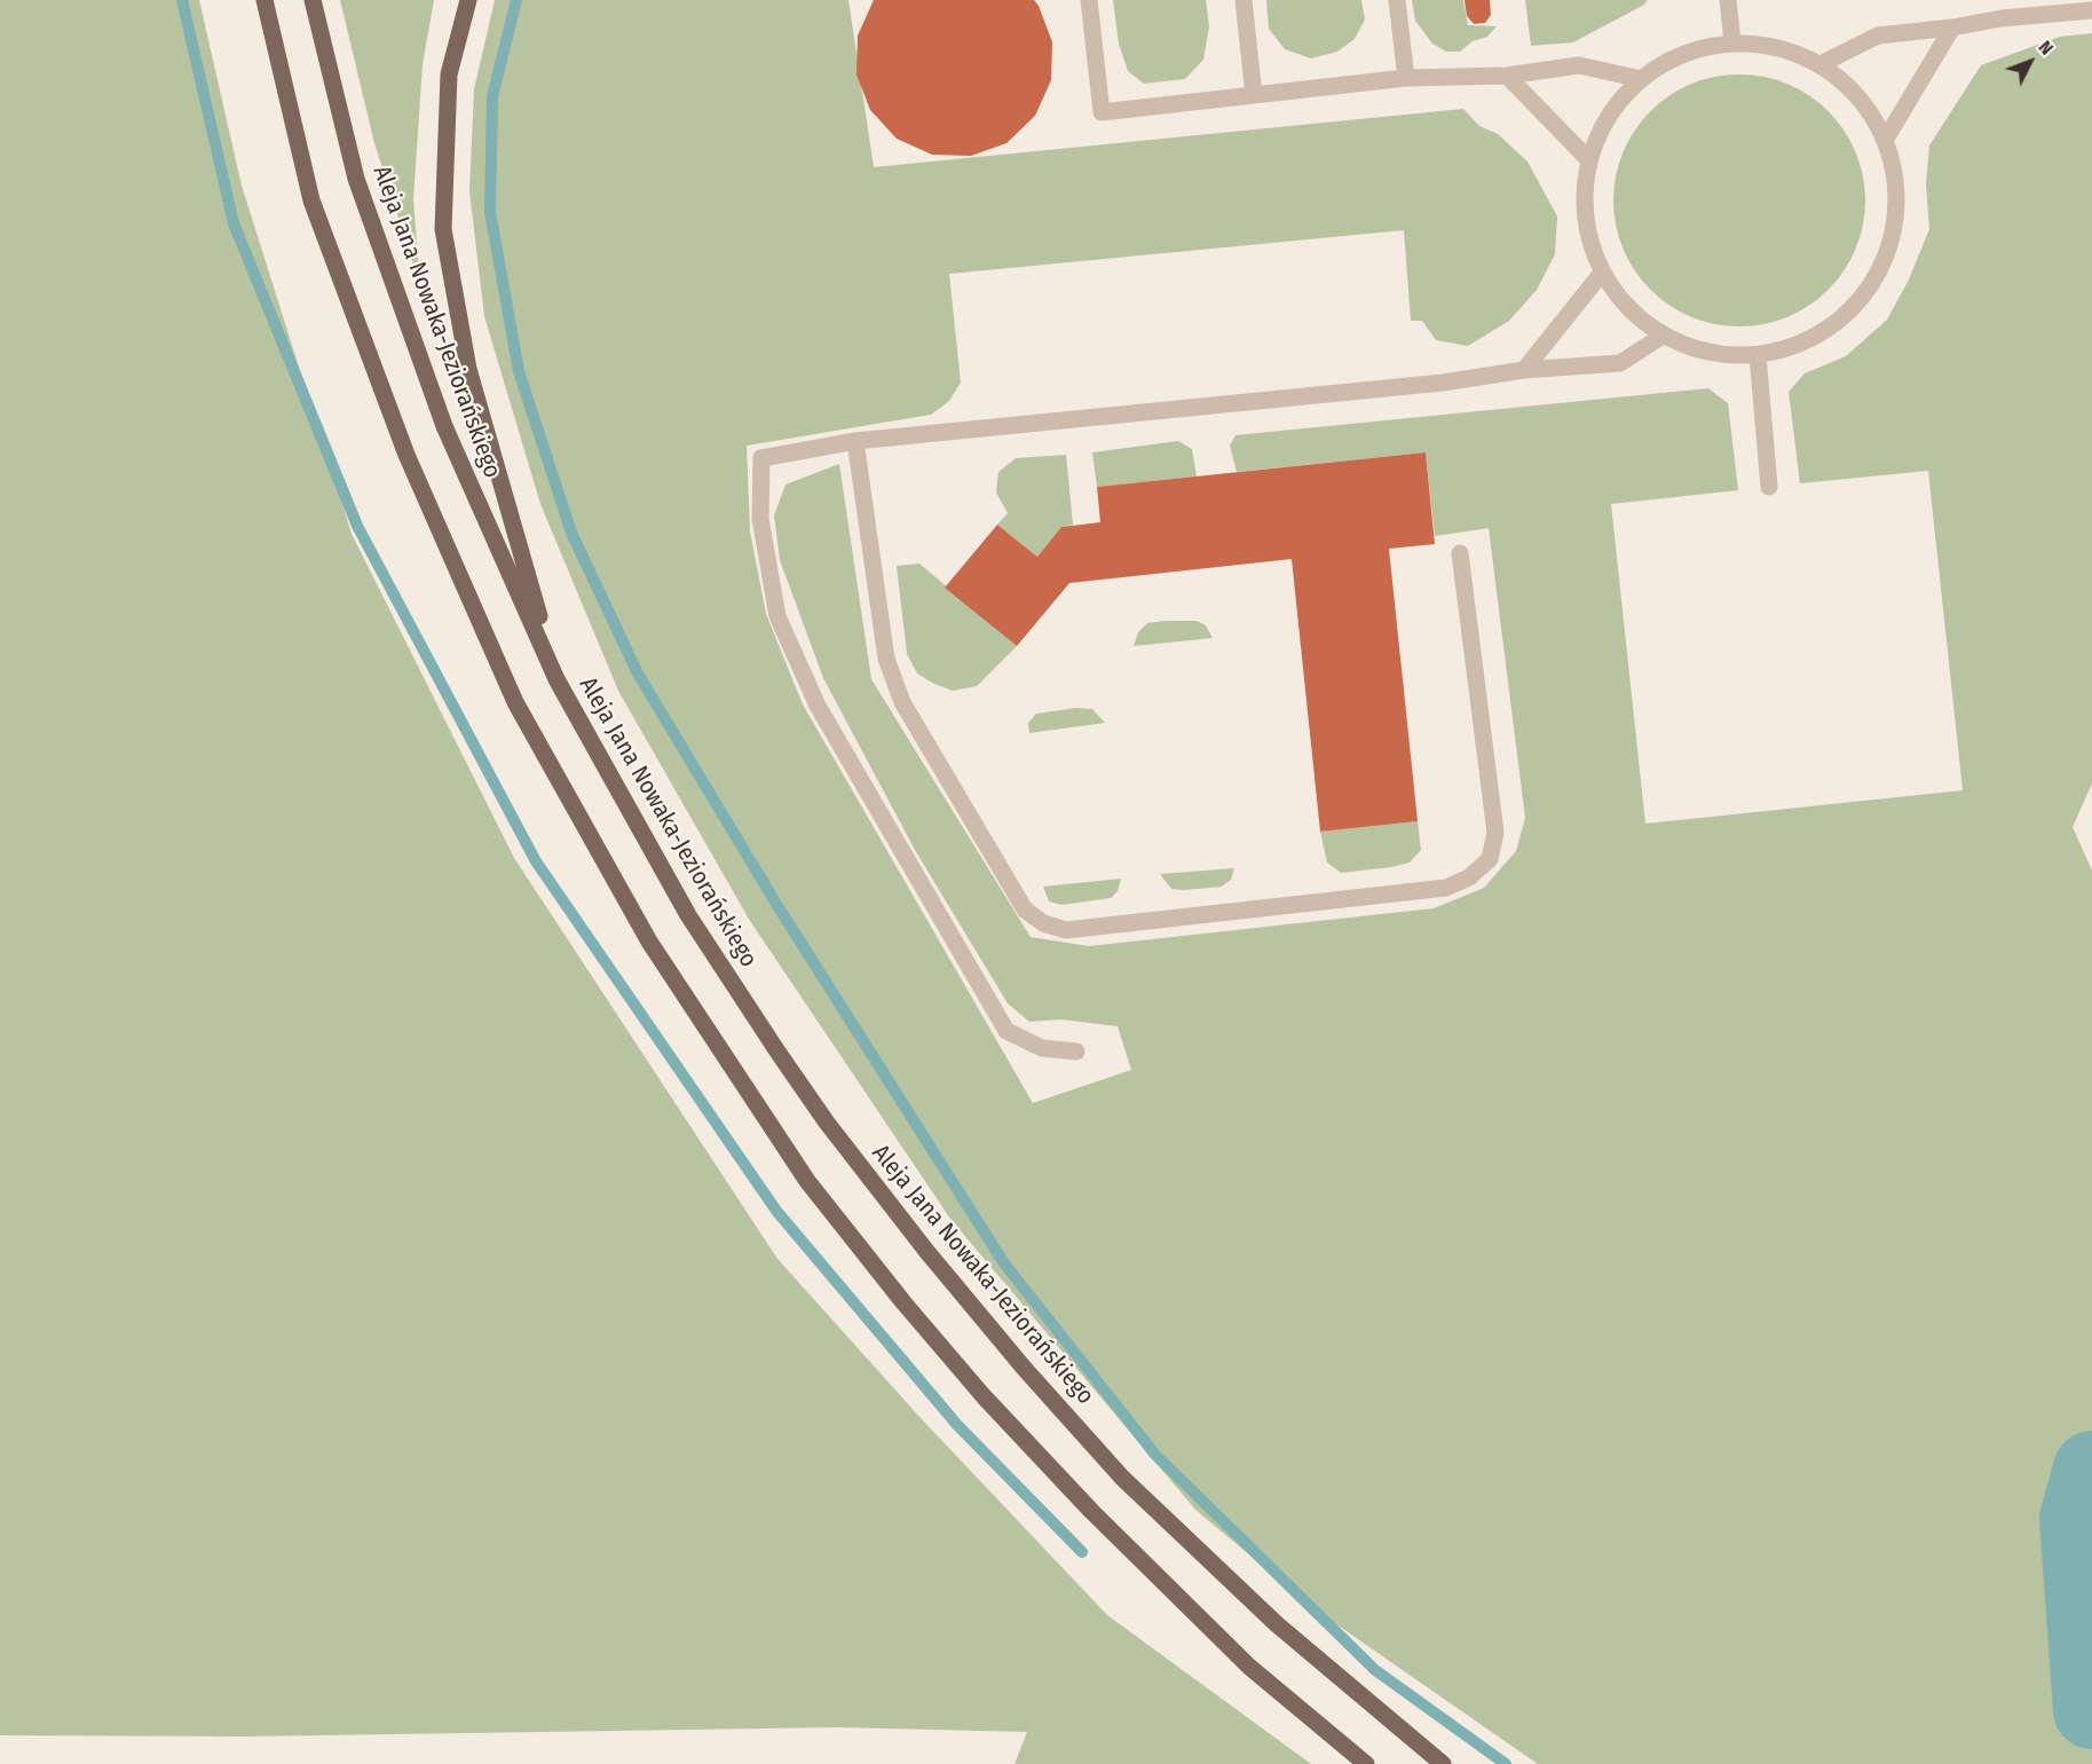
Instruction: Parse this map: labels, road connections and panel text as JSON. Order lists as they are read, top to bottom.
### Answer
{
  "streets": {
    "main road": ["Aleja Jana Nowaka-Jeziorańskiego"]
  },
  "north": "top right"
}
